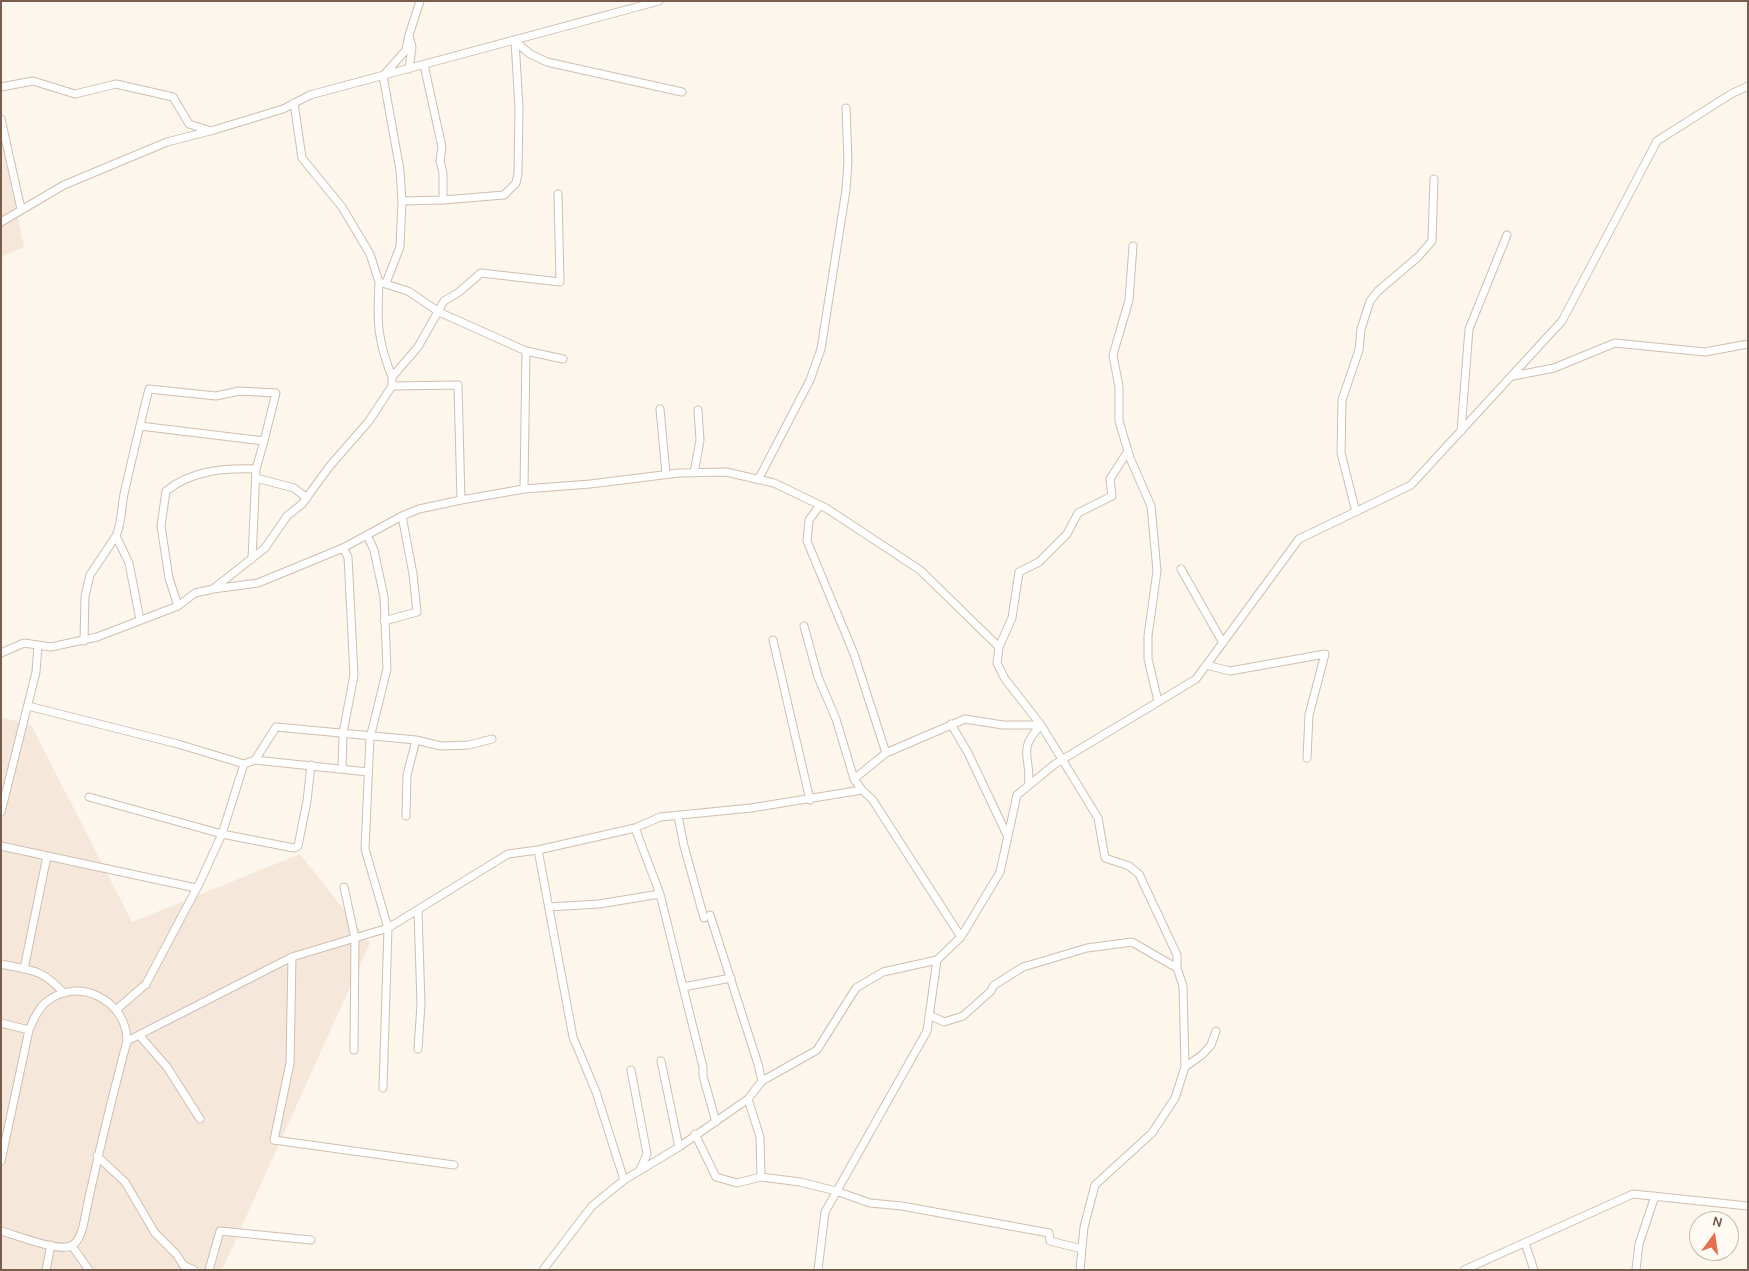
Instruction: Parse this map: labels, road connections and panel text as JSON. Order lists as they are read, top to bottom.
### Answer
{
  "north": "top"
}
